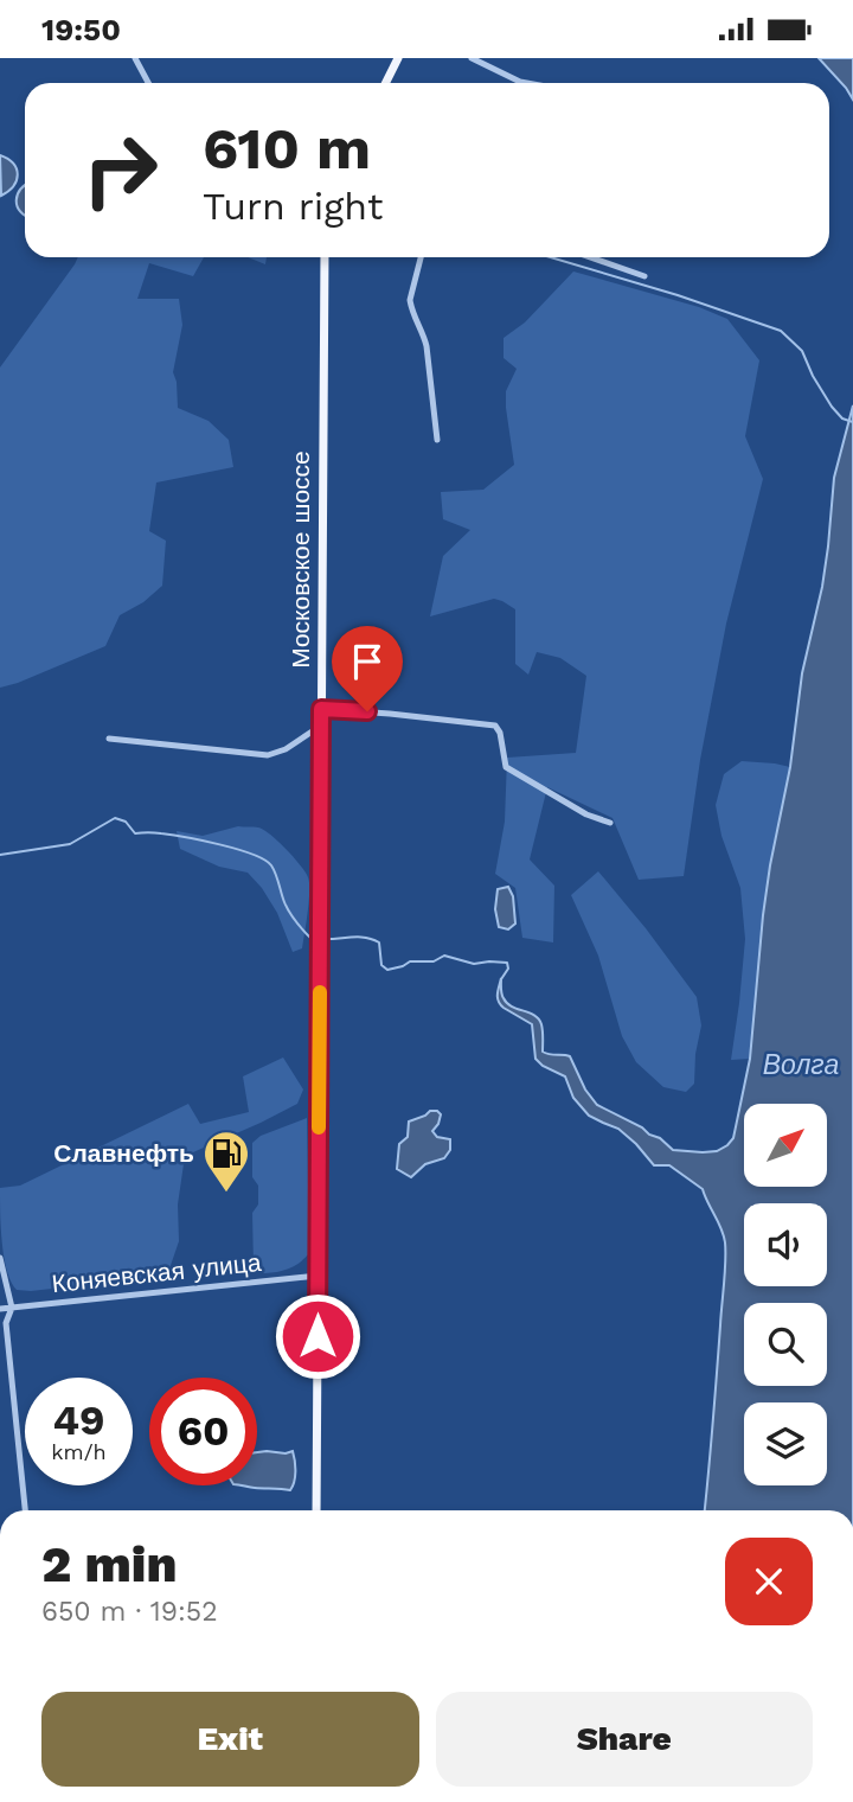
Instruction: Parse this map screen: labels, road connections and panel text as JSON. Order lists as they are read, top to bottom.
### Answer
{
  "streets": {
    "main road": ["Московское шоссе"],
    "street": ["Коняевская улица"]
  },
  "crossings": [
    ["Московское шоссе", "Коняевская улица"]
  ],
  "water": ["Волга"],
  "places": {
    "fuel station": ["Славнефть"]
  },
  "north": "top right",
  "page": {
    "status": "19:50",
    "turn": ["610 m", "Turn right"],
    "speed": "49 km/h",
    "limit": "60",
    "heading": ["2 min", "650 m · 19:52"],
    "buttons": ["Exit", "Share"]
  }
}
